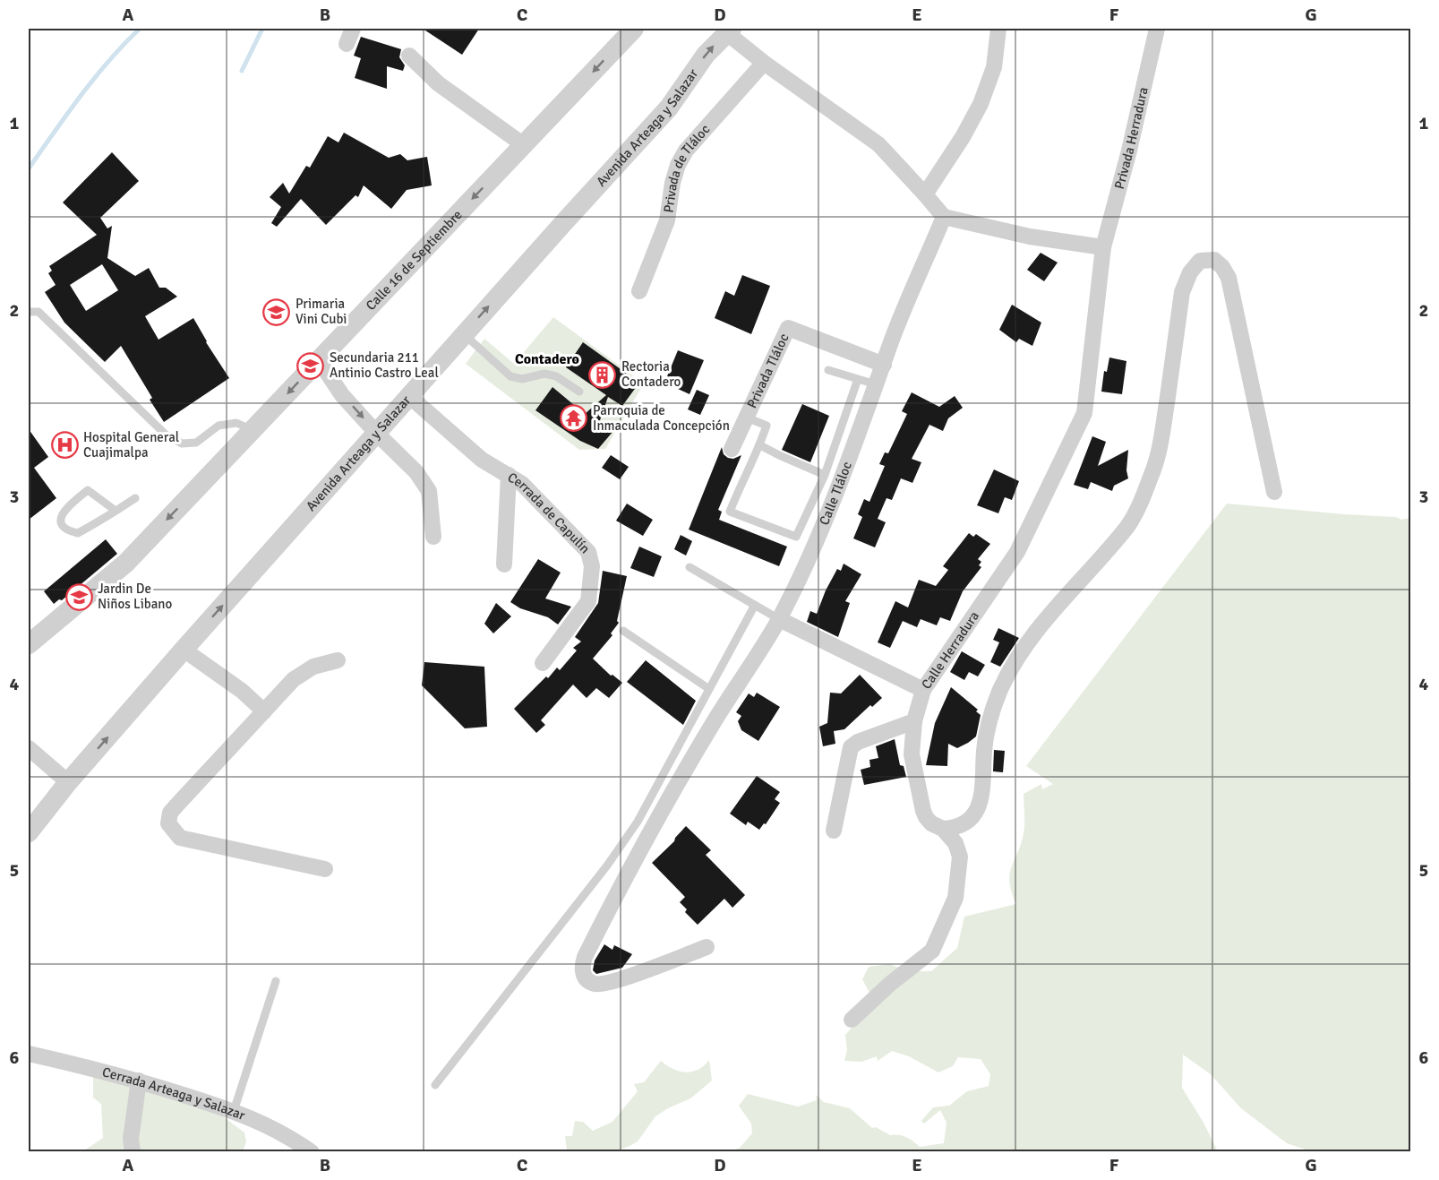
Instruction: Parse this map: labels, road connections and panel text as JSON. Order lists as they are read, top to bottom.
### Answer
{
  "streets": {
    "street": [
      "Avenida Arteaga y Salazar",
      "Privada Herradura",
      "Privada de Tláloc",
      "Calle 16 de Septiembre",
      "Privada Tláloc",
      "Calle Tláloc",
      "Cerrada de Capulín",
      "Calle Herradura",
      "Cerrada Arteaga y Salazar"
    ]
  },
  "crossings": [
    ["Avenida Arteaga y Salazar", "Cerrada de Capulín"],
    ["Privada Herradura", "Calle Herradura"],
    ["Privada Tláloc", "Calle Tláloc"]
  ],
  "one_way": ["Avenida Arteaga y Salazar", "Calle 16 de Septiembre"],
  "districts": ["Contadero"],
  "places": {
    "school or university": ["Primaria Vini Cubi", "Secundaria 211 Antinio Castro Leal", "Jardin De Niños Libano"],
    "building": ["Rectoria Contadero"],
    "temple": ["Parroquia de Inmaculada Concepción"],
    "hospital": ["Hospital General Cuajimalpa"]
  },
  "grid": {
    "columns": [
      "A",
      "B",
      "C",
      "D",
      "E",
      "F",
      "G"
    ],
    "rows": [
      "1",
      "2",
      "3",
      "4",
      "5",
      "6"
    ]
  }
}
